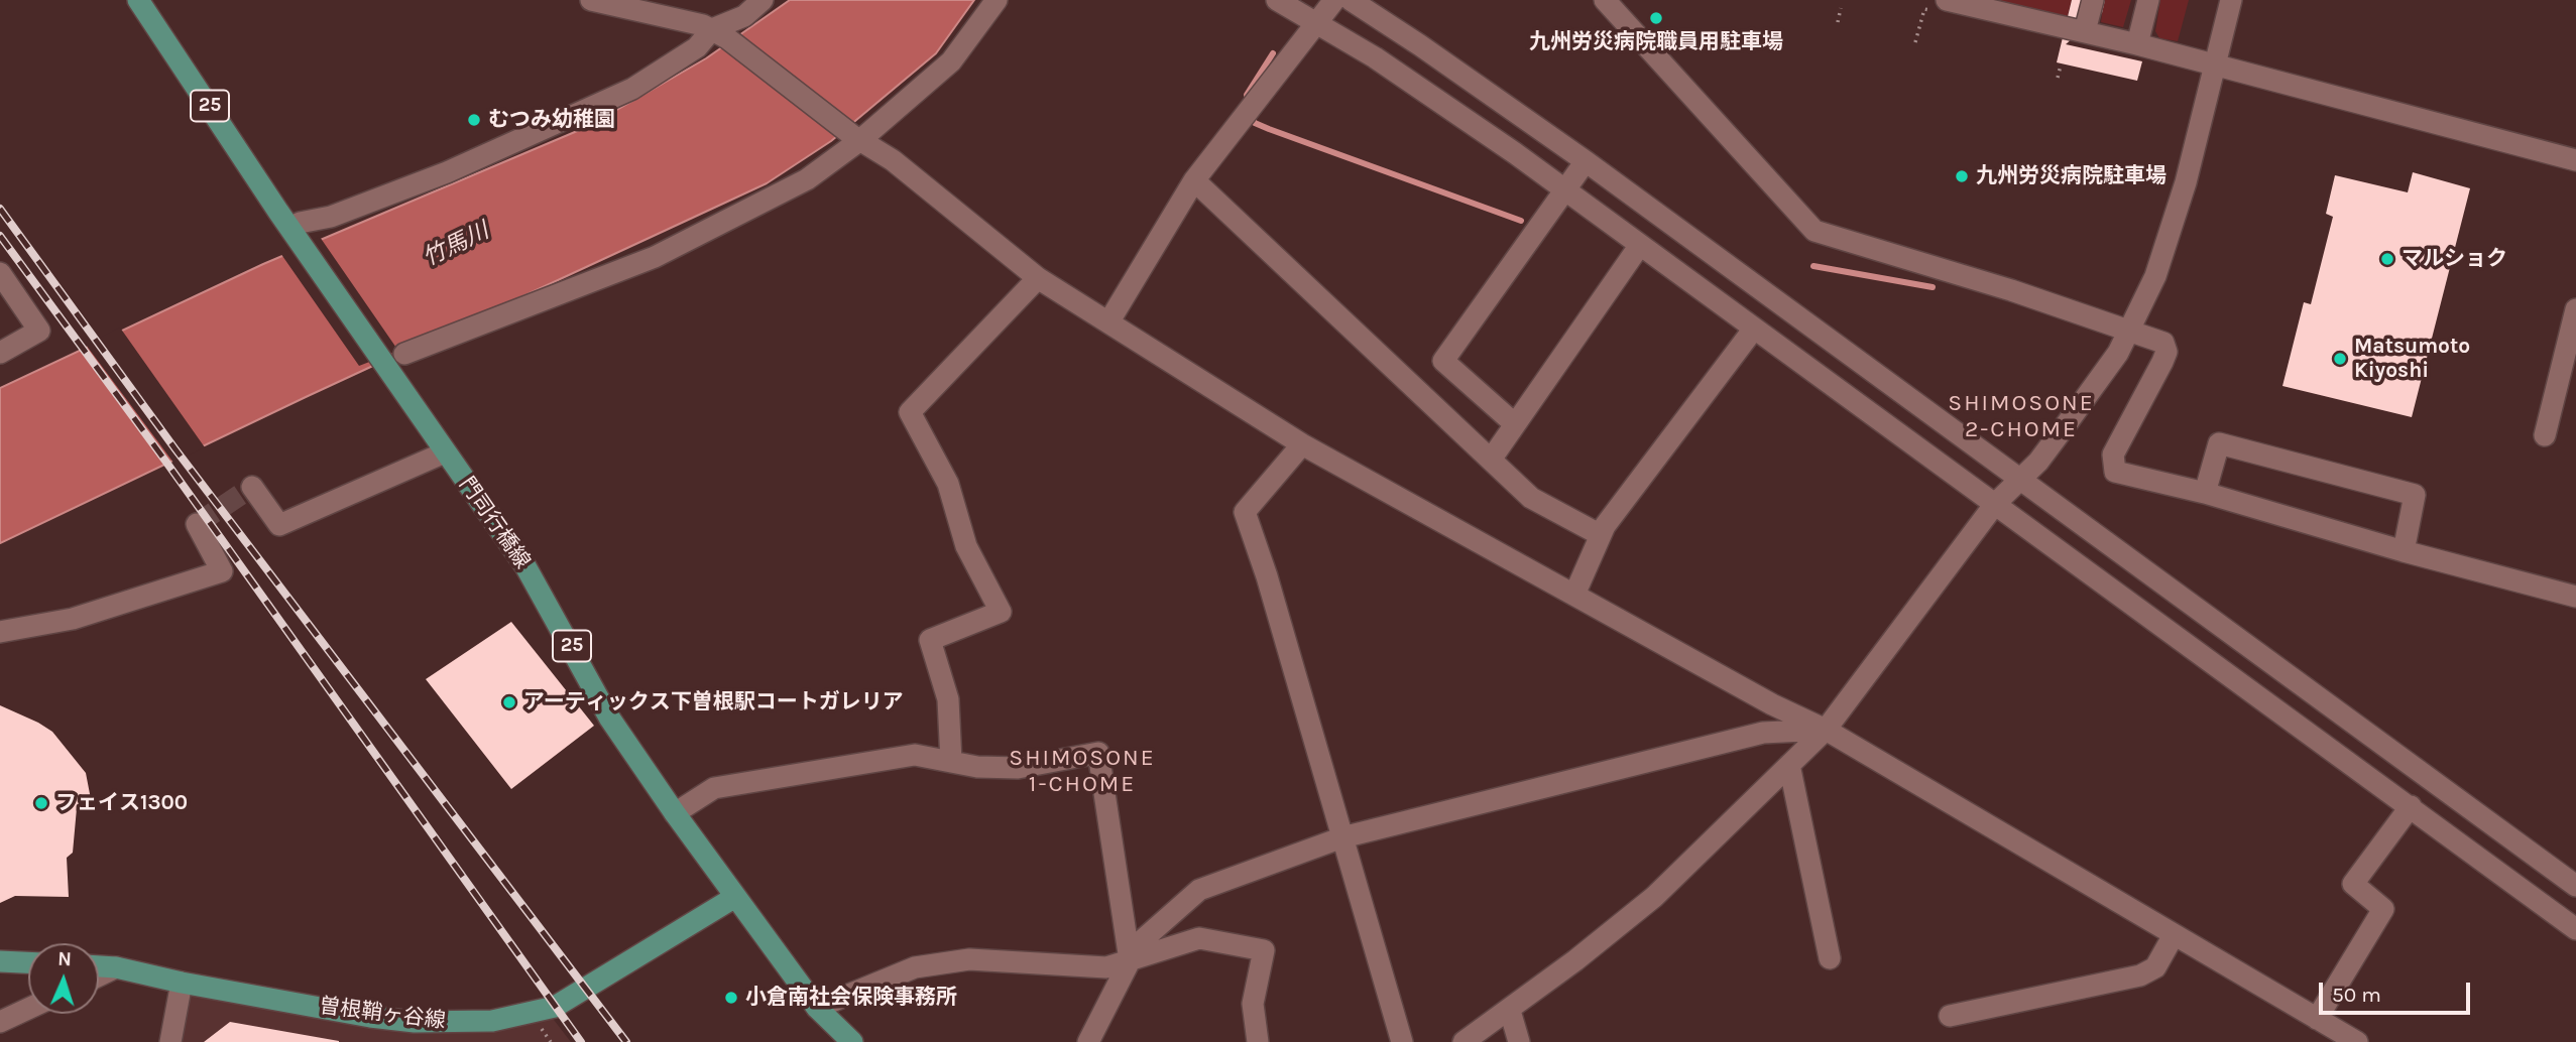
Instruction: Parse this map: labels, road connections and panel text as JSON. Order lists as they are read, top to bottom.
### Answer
{
  "streets": {
    "main road": ["25", "門司行橋線", "曽根鞘ヶ谷線"]
  },
  "crossings": [
    ["門司行橋線", "曽根鞘ヶ谷線"]
  ],
  "districts": ["SHIMOSONE 2-CHOME", "SHIMOSONE 1-CHOME"],
  "water": ["竹馬川"],
  "places": [
    "九州労災病院職員用駐車場",
    "むつみ幼稚園",
    "九州労災病院駐車場",
    "マルショク",
    "Matsumoto Kiyoshi",
    "アーティックス下曽根駅コートガレリア",
    "フェイス1300",
    "小倉南社会保険事務所"
  ],
  "scale_bar": "50 m",
  "north": "top"
}
